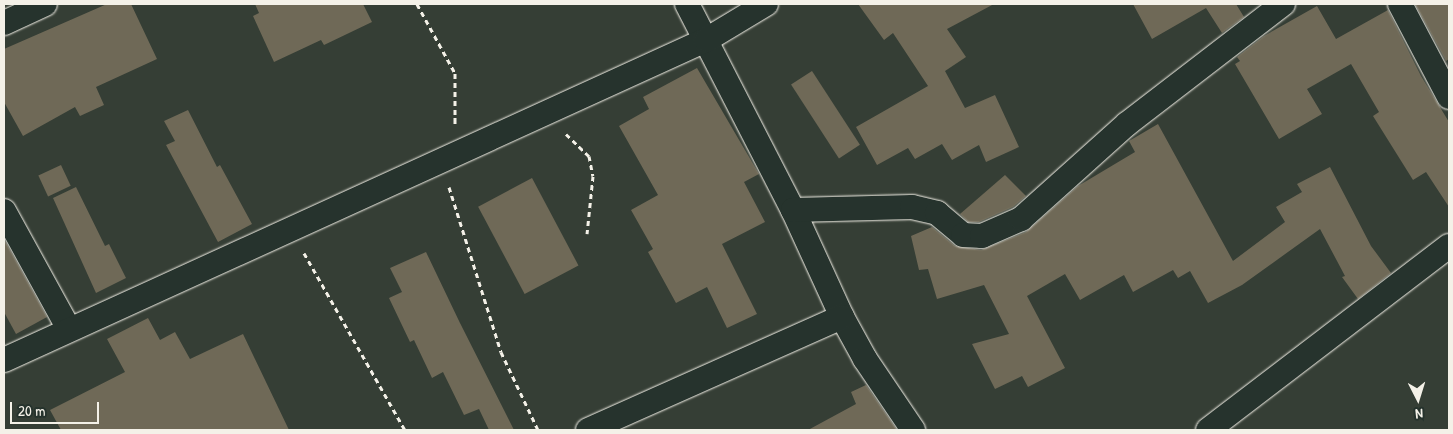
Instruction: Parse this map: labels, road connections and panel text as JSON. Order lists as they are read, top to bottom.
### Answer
{
  "scale_bar": "20 m",
  "north": "bottom"
}
